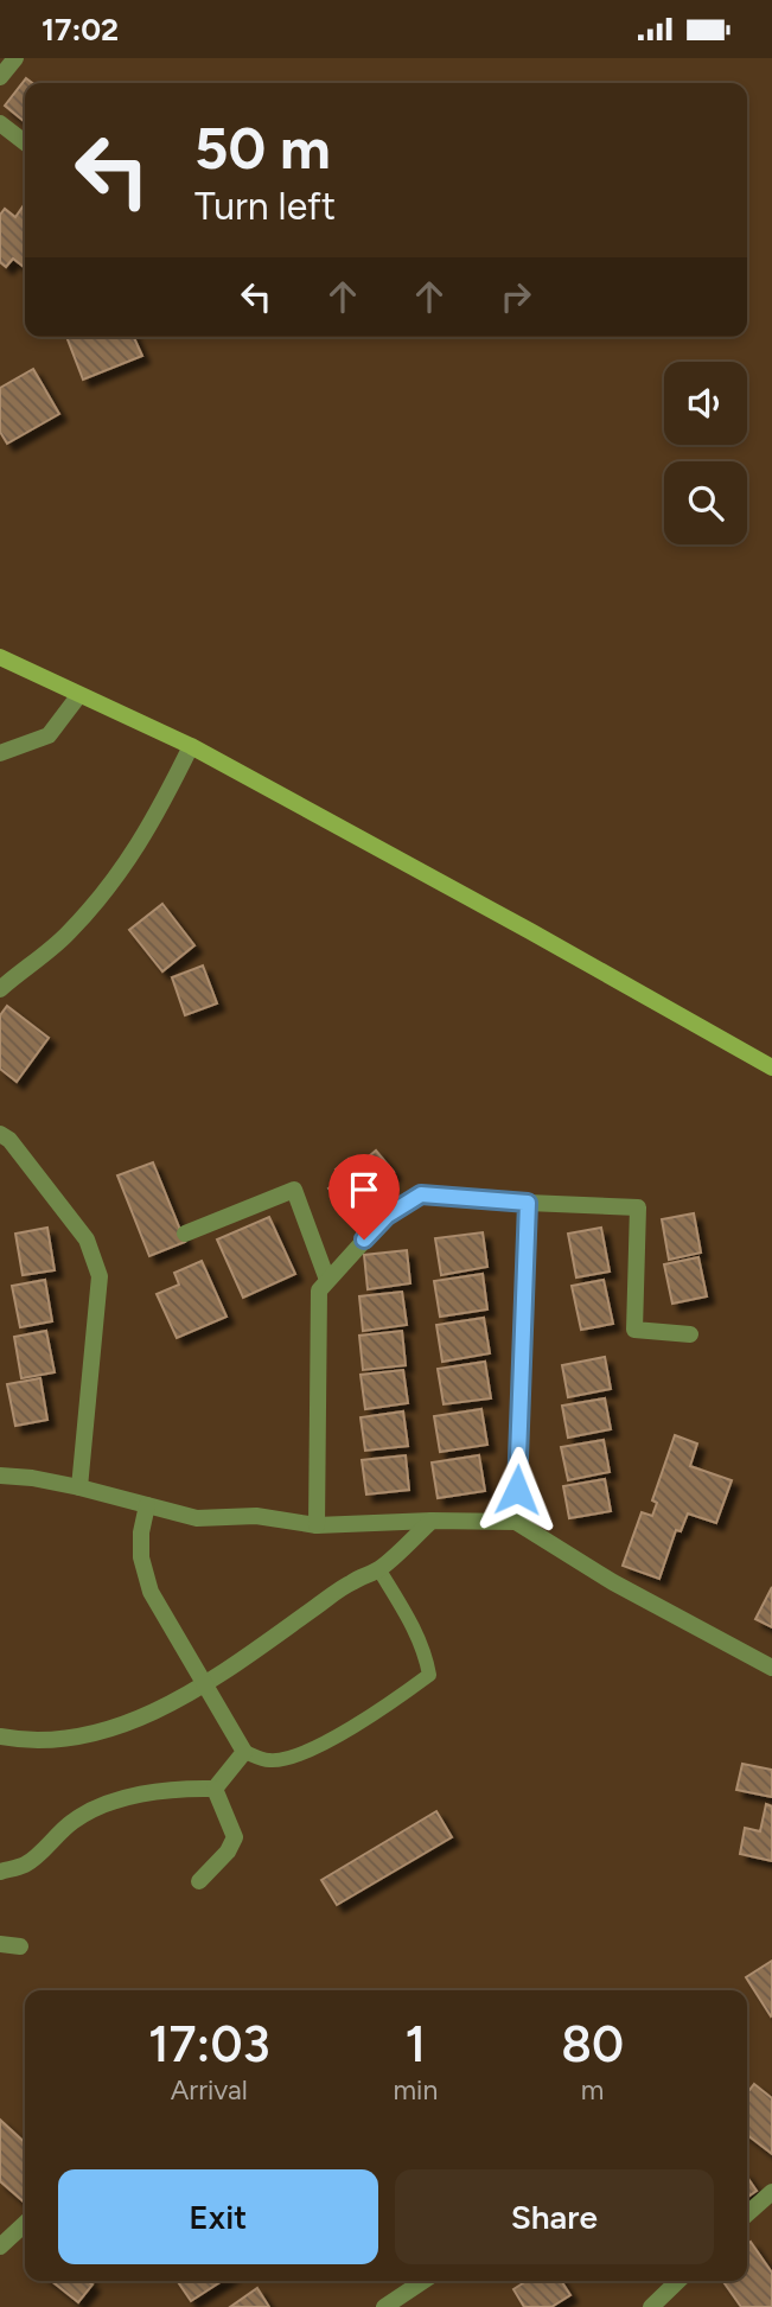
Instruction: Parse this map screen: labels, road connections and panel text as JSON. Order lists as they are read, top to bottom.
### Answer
{
  "page": {
    "status": "17:02",
    "turn": ["50 m", "Turn left"],
    "eta": [
      "17:03",
      "Arrival",
      "1",
      "min",
      "80",
      "m"
    ],
    "buttons": ["Exit", "Share"]
  }
}
